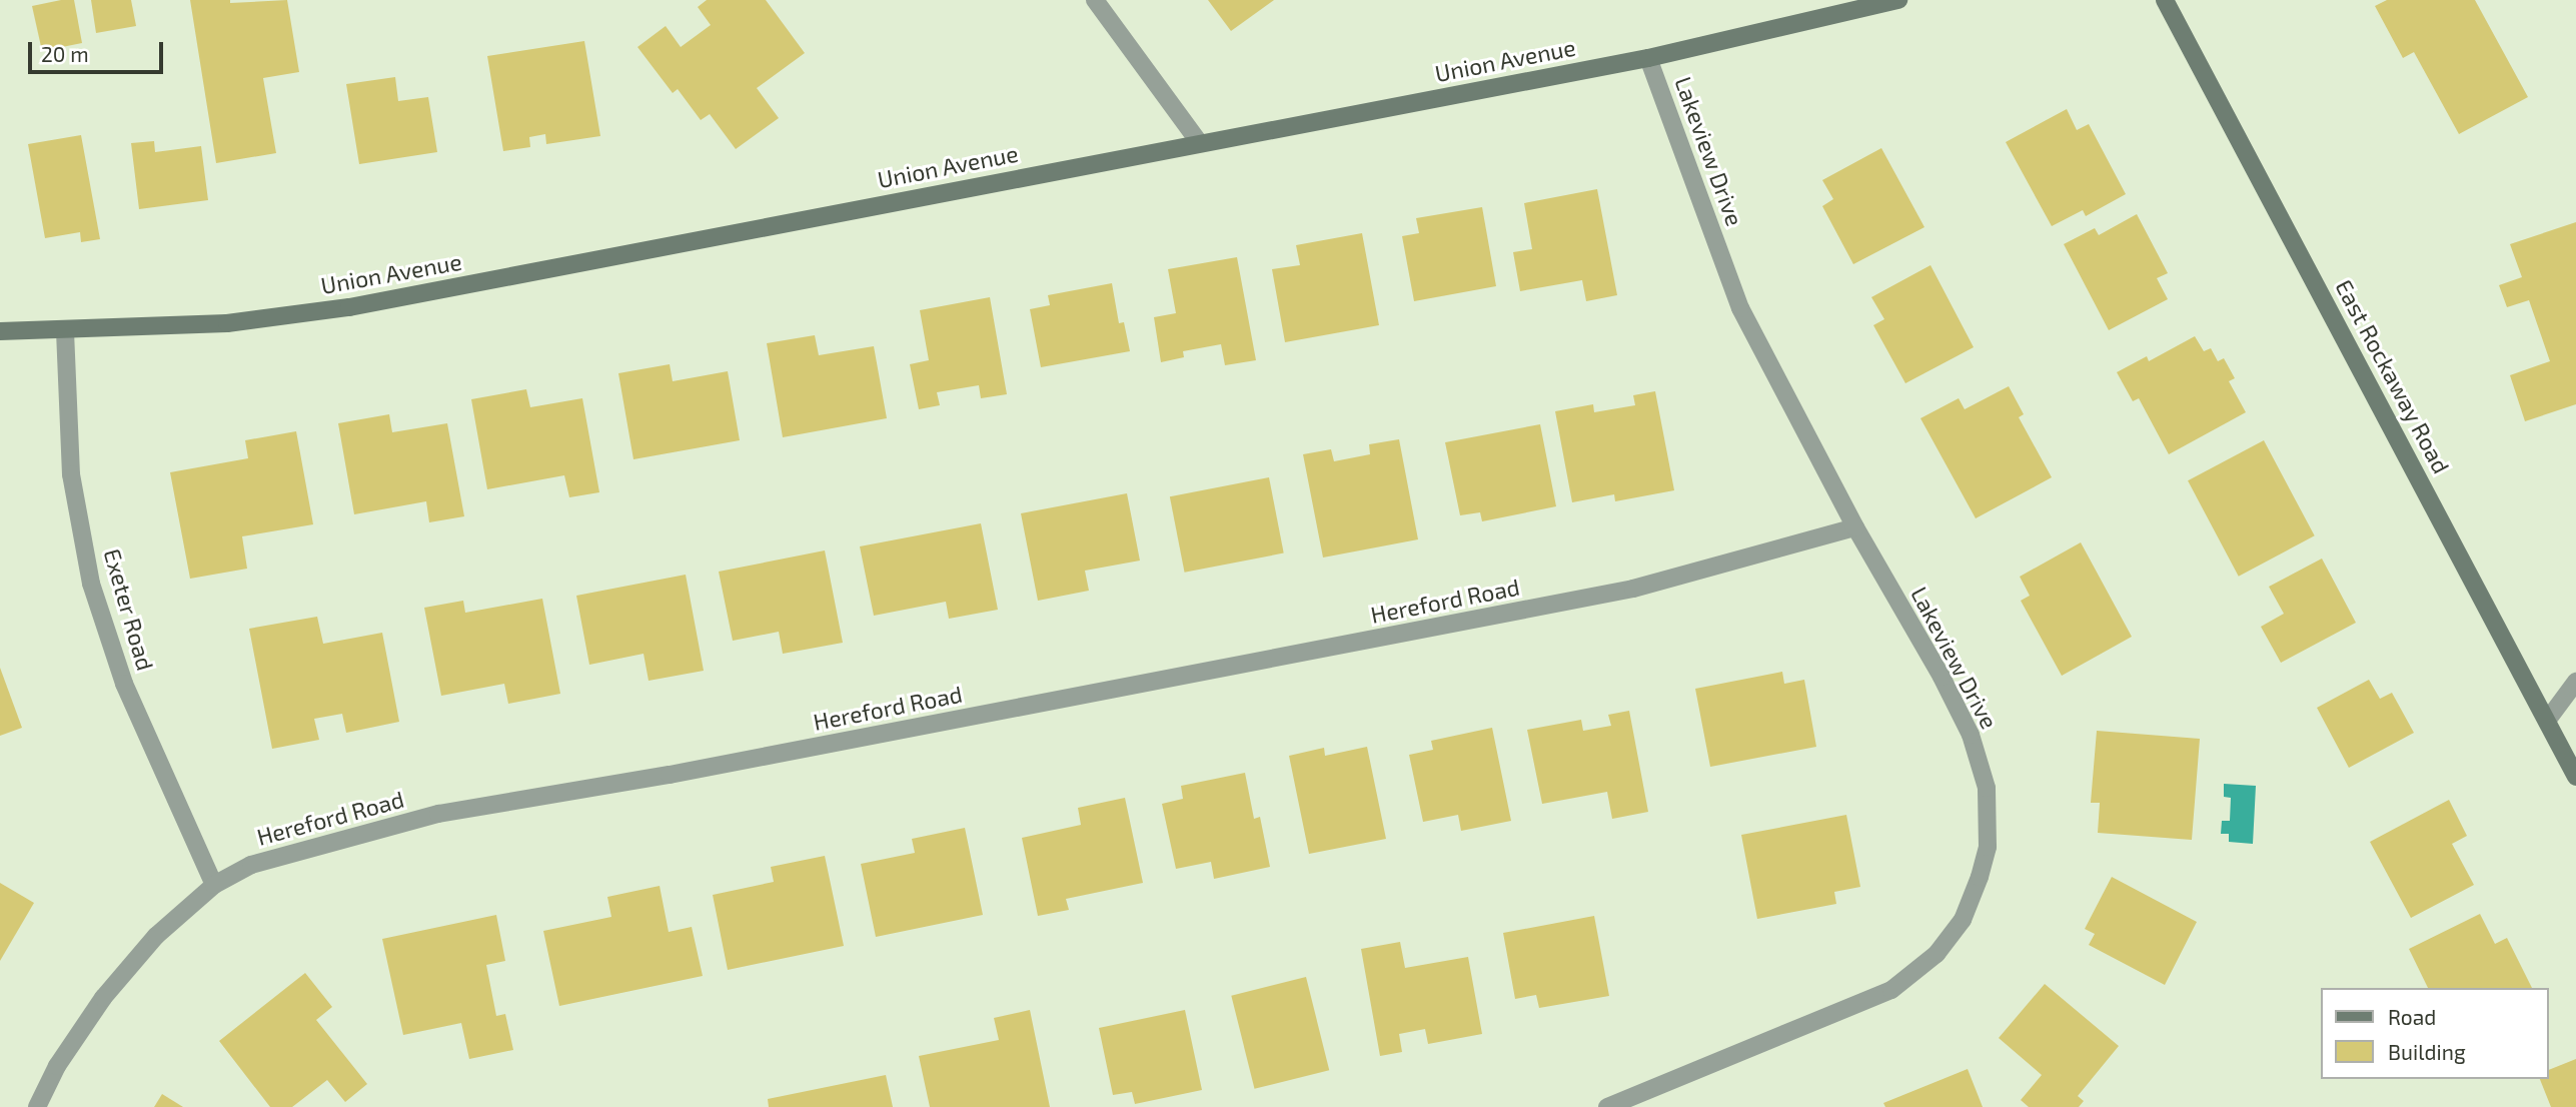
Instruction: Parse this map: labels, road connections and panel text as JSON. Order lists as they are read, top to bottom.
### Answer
{
  "streets": {
    "main road": ["Union Avenue", "East Rockaway Road"],
    "street": ["Lakeview Drive", "Hereford Road", "Exeter Road"]
  },
  "crossings": [
    ["Union Avenue", "Lakeview Drive"],
    ["Union Avenue", "Exeter Road"],
    ["Lakeview Drive", "Hereford Road"],
    ["Hereford Road", "Exeter Road"]
  ],
  "legend": ["Road", "Building"],
  "scale_bar": "20 m"
}
